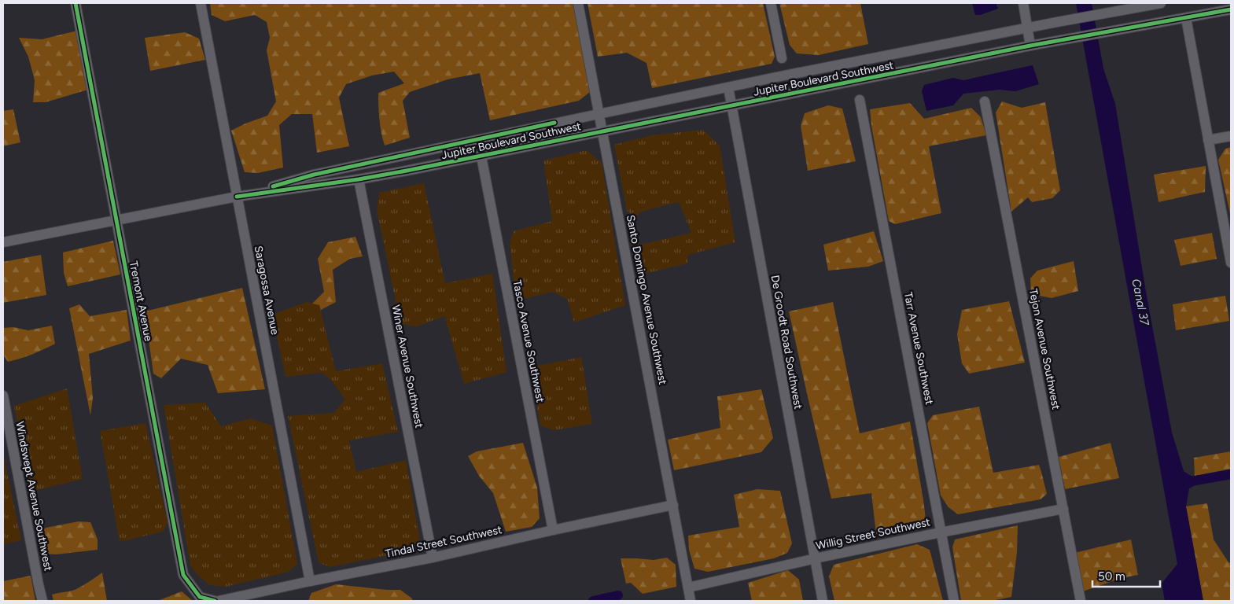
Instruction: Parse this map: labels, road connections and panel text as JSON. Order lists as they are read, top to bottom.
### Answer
{
  "streets": {
    "street": [
      "Jupiter Boulevard Southwest",
      "Saragossa Avenue",
      "Santo Domingo Avenue Southwest",
      "Tremont Avenue",
      "Tasco Avenue Southwest",
      "De Groodt Road Southwest",
      "Tarr Avenue Southwest",
      "Tejon Avenue Southwest",
      "Winer Avenue Southwest",
      "Windswept Avenue Southwest",
      "Willig Street Southwest",
      "Tindal Street Southwest"
    ]
  },
  "crossings": [
    ["Jupiter Boulevard Southwest", "Saragossa Avenue"],
    ["Jupiter Boulevard Southwest", "Santo Domingo Avenue Southwest"],
    ["Jupiter Boulevard Southwest", "Tremont Avenue"],
    ["Jupiter Boulevard Southwest", "Tasco Avenue Southwest"],
    ["Jupiter Boulevard Southwest", "De Groodt Road Southwest"],
    ["Jupiter Boulevard Southwest", "Winer Avenue Southwest"],
    ["Saragossa Avenue", "Tindal Street Southwest"],
    ["Santo Domingo Avenue Southwest", "Willig Street Southwest"],
    ["Santo Domingo Avenue Southwest", "Tindal Street Southwest"],
    ["Tasco Avenue Southwest", "Tindal Street Southwest"],
    ["De Groodt Road Southwest", "Willig Street Southwest"],
    ["Tarr Avenue Southwest", "Willig Street Southwest"],
    ["Tejon Avenue Southwest", "Willig Street Southwest"],
    ["Winer Avenue Southwest", "Tindal Street Southwest"]
  ],
  "water": ["Canal 37"],
  "scale_bar": "50 m"
}
